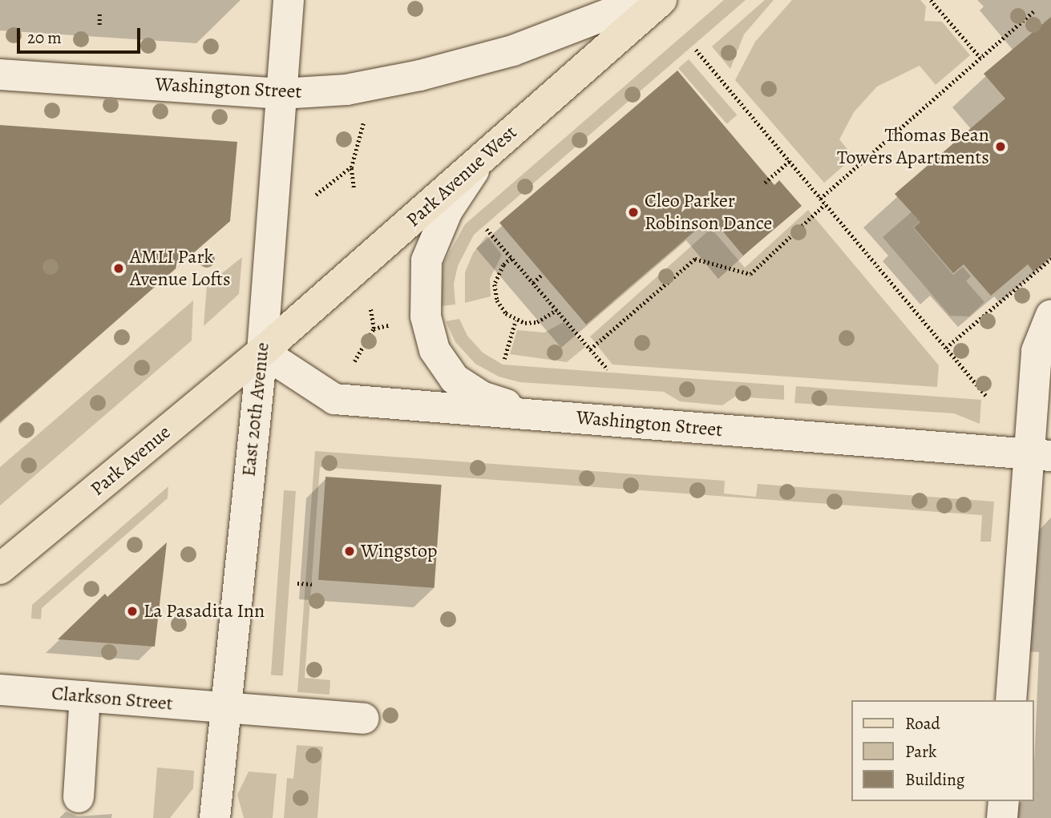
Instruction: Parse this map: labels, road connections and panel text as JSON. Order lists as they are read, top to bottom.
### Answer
{
  "streets": {
    "main road": ["Park Avenue West", "Park Avenue"],
    "street": ["Washington Street", "East 20th Avenue", "Clarkson Street"]
  },
  "crossings": [
    ["Washington Street", "Park Avenue West"],
    ["Washington Street", "East 20th Avenue"],
    ["Washington Street", "Park Avenue"],
    ["Park Avenue West", "East 20th Avenue"],
    ["Park Avenue West", "Park Avenue"],
    ["East 20th Avenue", "Park Avenue"],
    ["East 20th Avenue", "Clarkson Street"]
  ],
  "places": [
    "Thomas Bean Towers Apartments",
    "Cleo Parker Robinson Dance",
    "AMLI Park Avenue Lofts",
    "Wingstop",
    "La Pasadita Inn"
  ],
  "legend": ["Road", "Park", "Building"],
  "scale_bar": "20 m"
}
